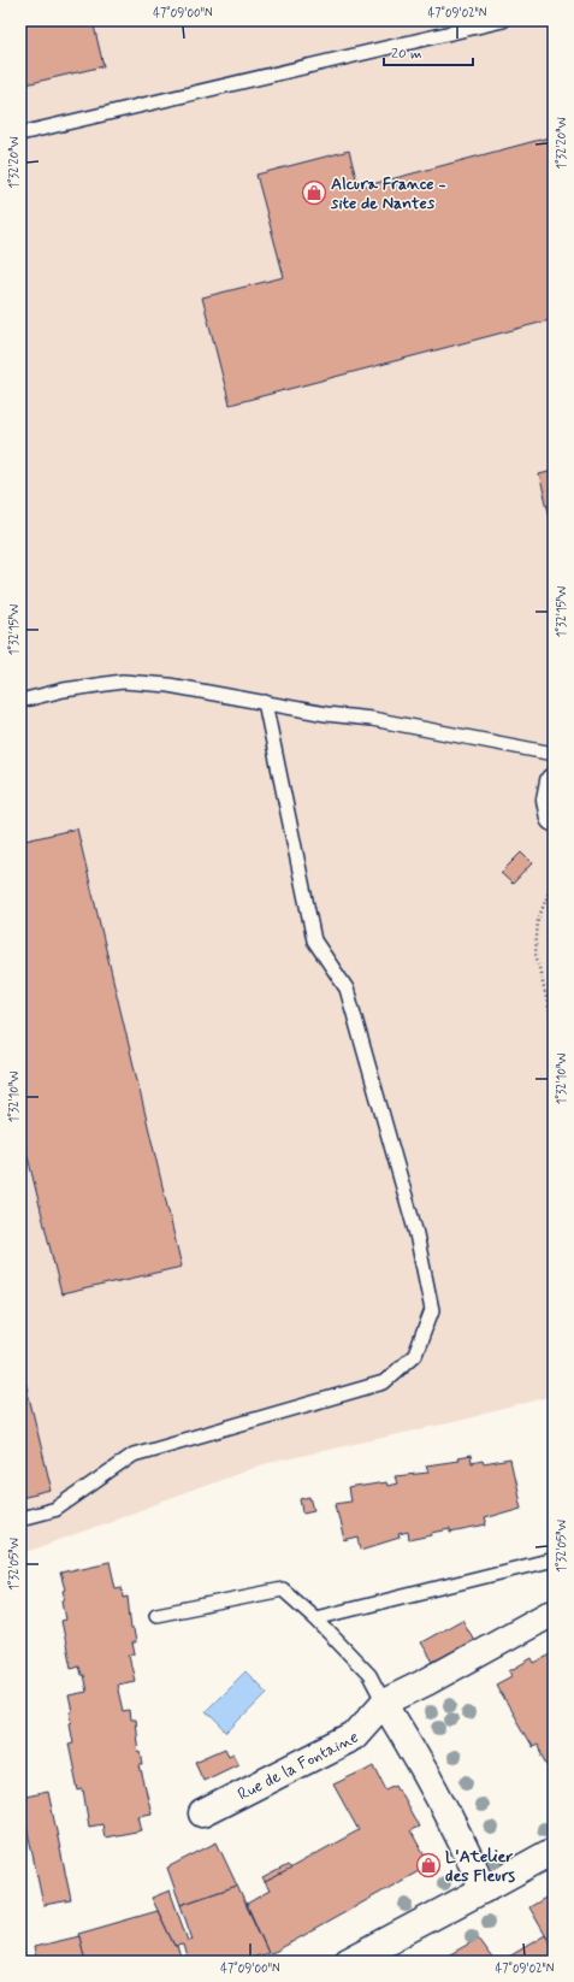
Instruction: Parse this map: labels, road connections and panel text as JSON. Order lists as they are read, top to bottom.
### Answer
{
  "streets": {
    "street": ["Rue de la Fontaine"]
  },
  "places": {
    "shop": ["Alcura France - site de Nantes", "L'Atelier des Fleurs"]
  },
  "scale_bar": "20 m",
  "coordinates": [
    "47°09'00\"N",
    "47°09'02\"N",
    "1°32'20\"W",
    "1°32'15\"W",
    "1°32'10\"W",
    "1°32'05\"W"
  ]
}
